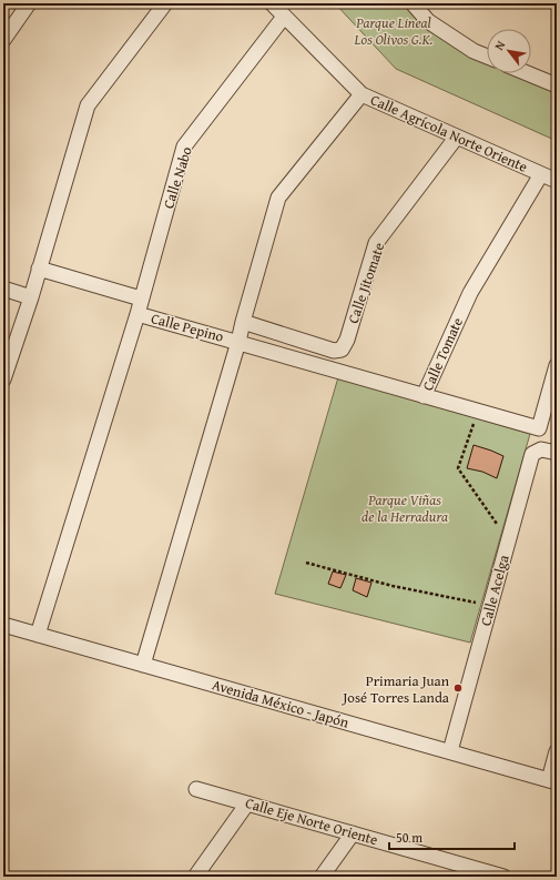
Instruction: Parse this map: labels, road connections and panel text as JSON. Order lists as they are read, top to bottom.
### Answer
{
  "streets": {
    "street": [
      "Calle Agrícola Norte Oriente",
      "Calle Nabo",
      "Calle Jitomate",
      "Calle Pepino",
      "Calle Tomate",
      "Calle Acelga",
      "Avenida México - Japón",
      "Calle Eje Norte Oriente"
    ]
  },
  "crossings": [
    ["Calle Agrícola Norte Oriente", "Calle Nabo"],
    ["Calle Agrícola Norte Oriente", "Calle Jitomate"],
    ["Calle Agrícola Norte Oriente", "Calle Tomate"],
    ["Calle Nabo", "Calle Pepino"],
    ["Calle Pepino", "Avenida México - Japón"],
    ["Calle Acelga", "Avenida México - Japón"]
  ],
  "parks": ["Parque Lineal Los Olivos G.K.", "Parque Viñas de la Herradura"],
  "places": ["Primaria Juan José Torres Landa"],
  "scale_bar": "50 m",
  "north": "top left"
}
